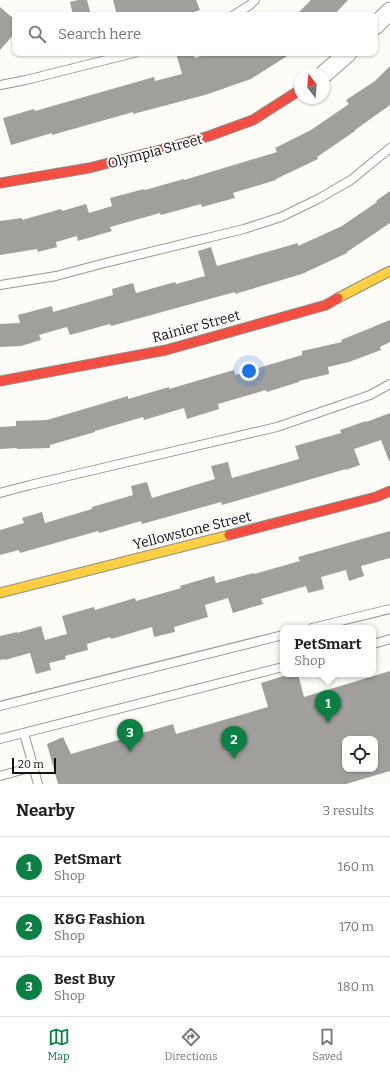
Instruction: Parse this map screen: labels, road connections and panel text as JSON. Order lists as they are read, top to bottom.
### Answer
{
  "streets": {
    "street": ["Olympia Street", "Rainier Street", "Yellowstone Street"]
  },
  "scale_bar": "20 m",
  "north": "top",
  "page": {
    "search": "Search here",
    "popup": ["PetSmart", "Shop"],
    "pins": ["1", "3", "2"],
    "scale": "20 m",
    "heading": ["Nearby", "3 results"],
    "list": [
      {
        "mark": "1",
        "name": "PetSmart",
        "note": "Shop",
        "value": "160 m"
      },
      {
        "mark": "2",
        "name": "K&G Fashion",
        "note": "Shop",
        "value": "170 m"
      },
      {
        "mark": "3",
        "name": "Best Buy",
        "note": "Shop",
        "value": "180 m"
      }
    ],
    "nav": ["Map", "Directions", "Saved"]
  }
}
